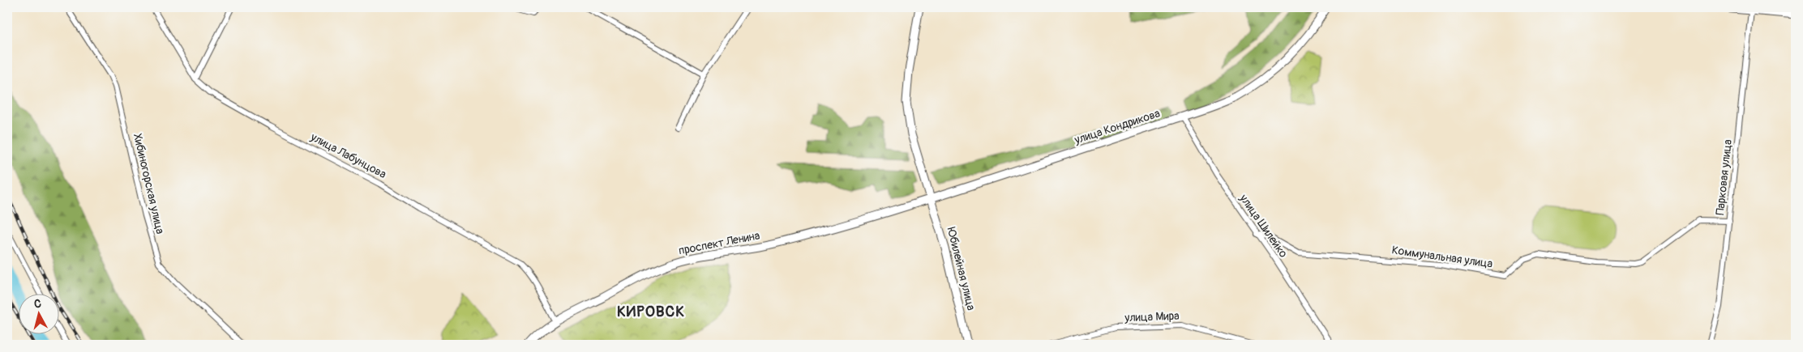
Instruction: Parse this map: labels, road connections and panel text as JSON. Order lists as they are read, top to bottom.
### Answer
{
  "streets": {
    "street": [
      "улица Кондрикова",
      "улица Лабунцова",
      "Парковая улица",
      "Хибиногорская улица",
      "улица Шилейко",
      "проспект Ленина",
      "Коммунальная улица",
      "Юбилейная улица",
      "улица Мира"
    ]
  },
  "crossings": [
    ["улица Кондрикова", "улица Шилейко"],
    ["улица Кондрикова", "проспект Ленина"],
    ["улица Кондрикова", "Юбилейная улица"],
    ["улица Лабунцова", "проспект Ленина"],
    ["Парковая улица", "Коммунальная улица"],
    ["улица Шилейко", "Коммунальная улица"],
    ["проспект Ленина", "Юбилейная улица"]
  ],
  "districts": ["КИРОВСК"],
  "north": "top"
}
